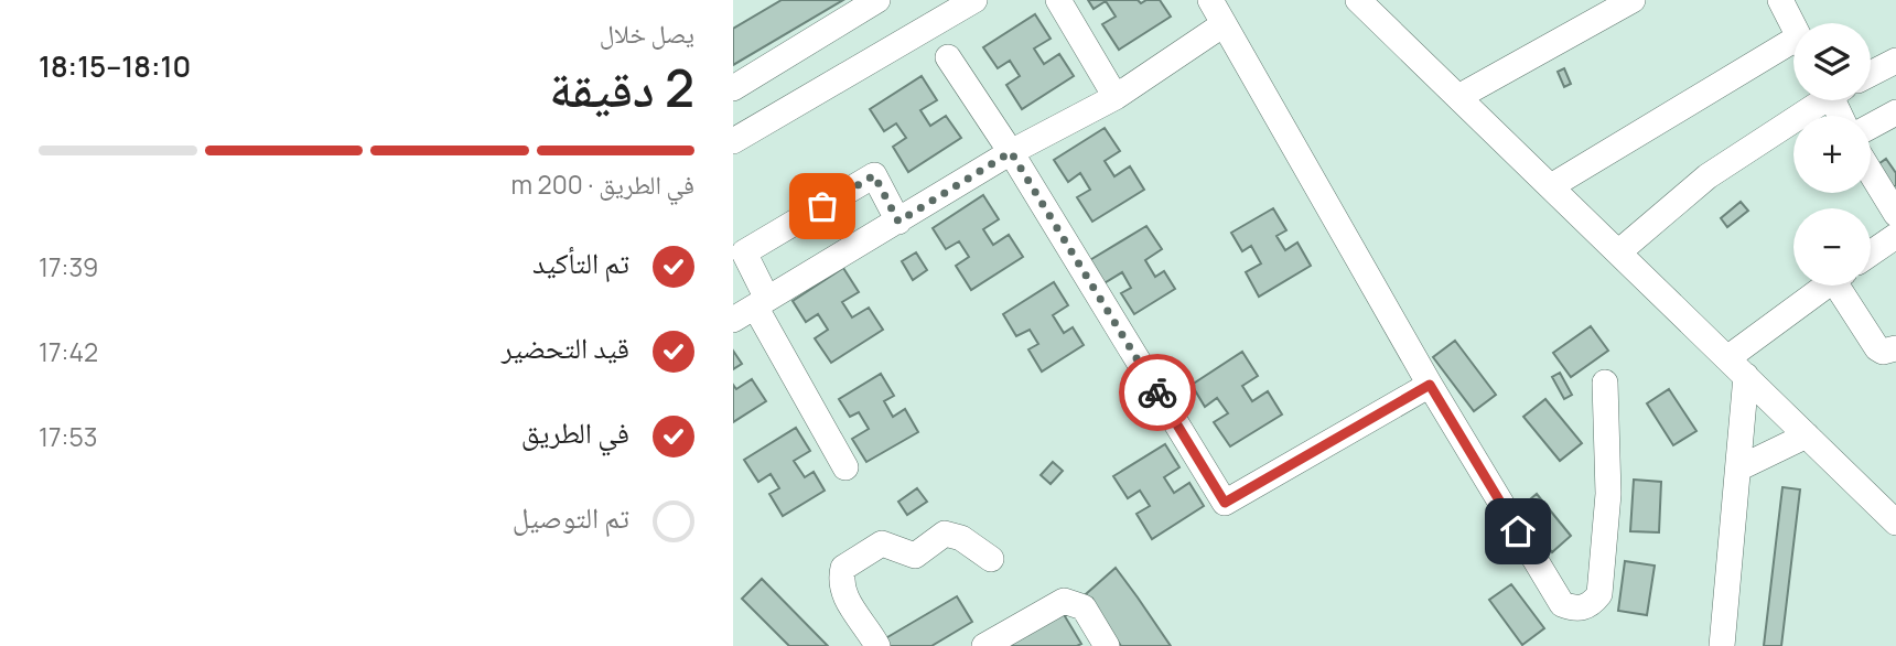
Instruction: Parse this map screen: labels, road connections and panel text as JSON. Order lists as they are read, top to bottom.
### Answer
{
  "page": {
    "heading": ["2 دقيقة", "يصل خلال", "18:10–18:15"],
    "map_buttons": ["+", "−"],
    "bar": "في الطريق · 200 m",
    "list": [
      ["تم التأكيد", "17:39"],
      ["قيد التحضير", "17:42"],
      ["في الطريق", "17:53"],
      "تم التوصيل"
    ]
  }
}
